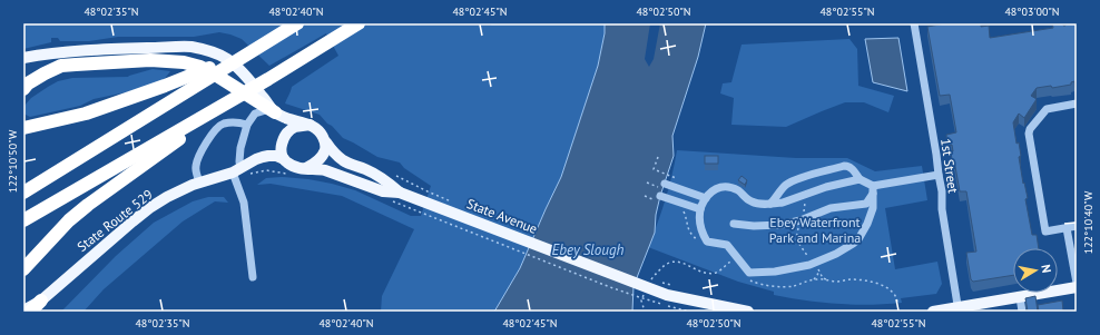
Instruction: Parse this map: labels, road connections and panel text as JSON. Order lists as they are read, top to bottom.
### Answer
{
  "streets": {
    "main road": ["State Avenue", "State Route 529"],
    "street": ["1st Street"]
  },
  "crossings": [
    ["State Avenue", "State Route 529"]
  ],
  "water": ["Ebey Slough"],
  "parks": ["Ebey Waterfront Park and Marina"],
  "north": "right",
  "coordinates": [
    "48°02'35\"N",
    "48°02'40\"N",
    "48°02'45\"N",
    "48°02'50\"N",
    "48°02'55\"N",
    "48°03'00\"N",
    "122°10'50\"W",
    "122°10'40\"W"
  ]
}
